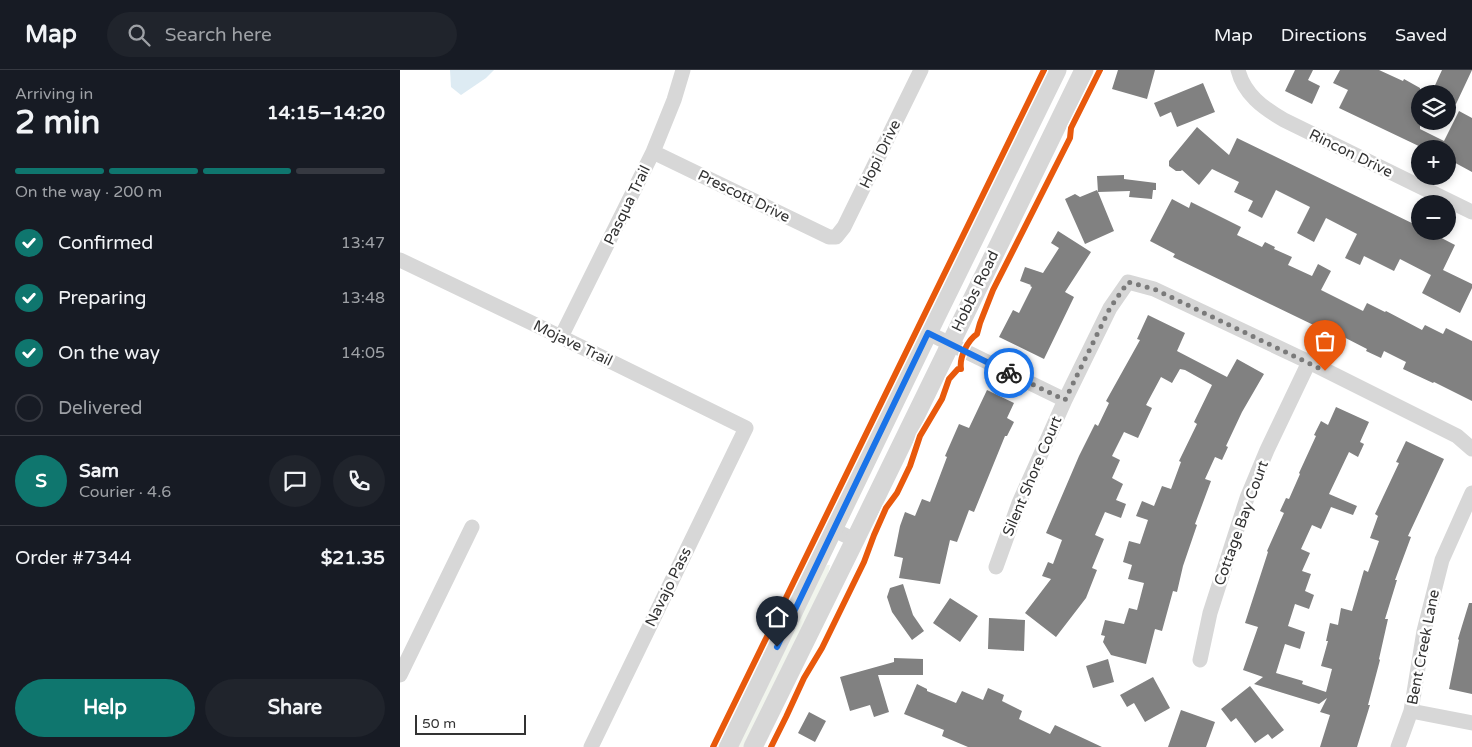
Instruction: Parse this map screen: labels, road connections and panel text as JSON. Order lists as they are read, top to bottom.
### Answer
{
  "streets": {
    "street": [
      "Rincon Drive",
      "Hopi Drive",
      "Prescott Drive",
      "Pasqua Trail",
      "Hobbs Road",
      "Mojave Trail",
      "Silent Shore Court",
      "Cottage Bay Court",
      "Navajo Pass",
      "Bent Creek Lane"
    ]
  },
  "crossings": [
    ["Hopi Drive", "Prescott Drive"],
    ["Prescott Drive", "Pasqua Trail"],
    ["Pasqua Trail", "Mojave Trail"],
    ["Mojave Trail", "Navajo Pass"],
    ["Silent Shore Court", "Cottage Bay Court"]
  ],
  "scale_bar": "50 m",
  "page": {
    "header": "Map",
    "search": "Search here",
    "nav": ["Map", "Directions", "Saved"],
    "heading": ["2 min", "Arriving in", "14:15–14:20"],
    "panel": [
      "Sam",
      "Courier · 4.6",
      "Order #7344",
      "$21.35"
    ],
    "map_buttons": ["+", "−"],
    "bar": "On the way · 200 m",
    "list": [
      ["Confirmed", "13:47"],
      ["Preparing", "13:48"],
      ["On the way", "14:05"],
      "Delivered"
    ],
    "round": "S",
    "buttons": ["Help", "Share"],
    "scale": "50 m"
  }
}
